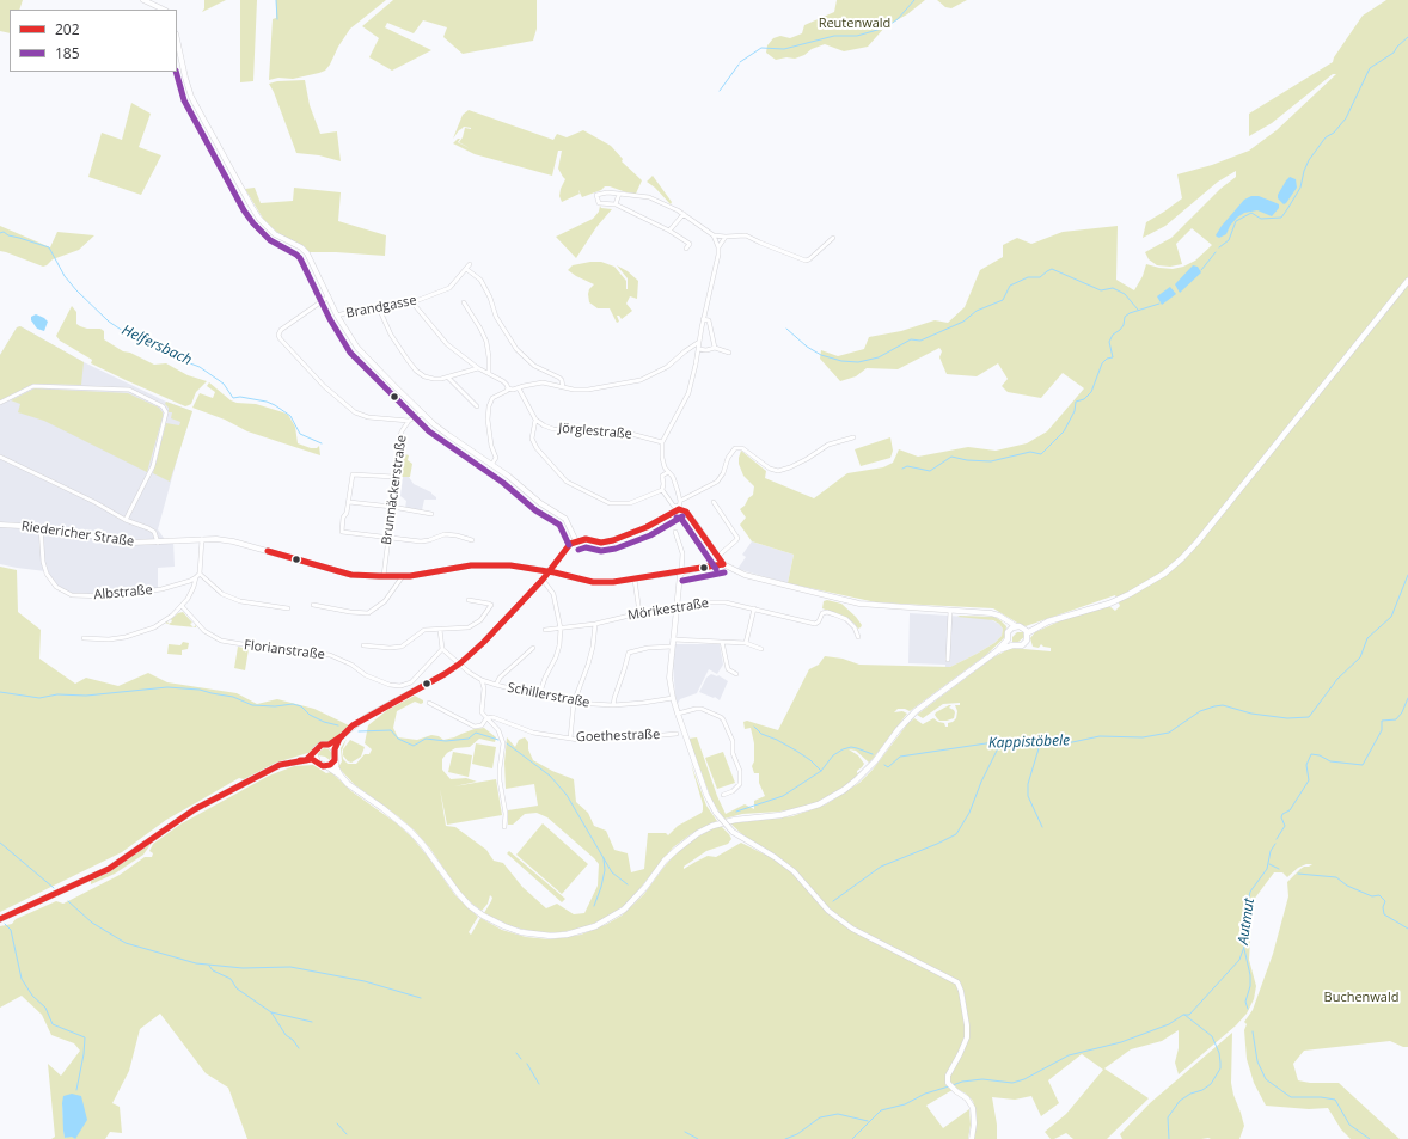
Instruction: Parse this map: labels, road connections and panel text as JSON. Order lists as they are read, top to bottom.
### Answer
{
  "streets": {
    "street": [
      "Brandgasse",
      "Jörglestraße",
      "Brunnäckerstraße",
      "Riedericher Straße",
      "Albstraße",
      "Mörikestraße",
      "Florianstraße",
      "Schillerstraße",
      "Goethestraße"
    ]
  },
  "crossings": [
    ["Brunnäckerstraße", "Riedericher Straße"],
    ["Riedericher Straße", "Albstraße"]
  ],
  "water": ["Helfersbach", "Kappistöbele", "Autmut"],
  "parks": ["Reutenwald", "Buchenwald"],
  "lines": ["transit line 185", "transit line 202"],
  "legend": ["202", "185"]
}
